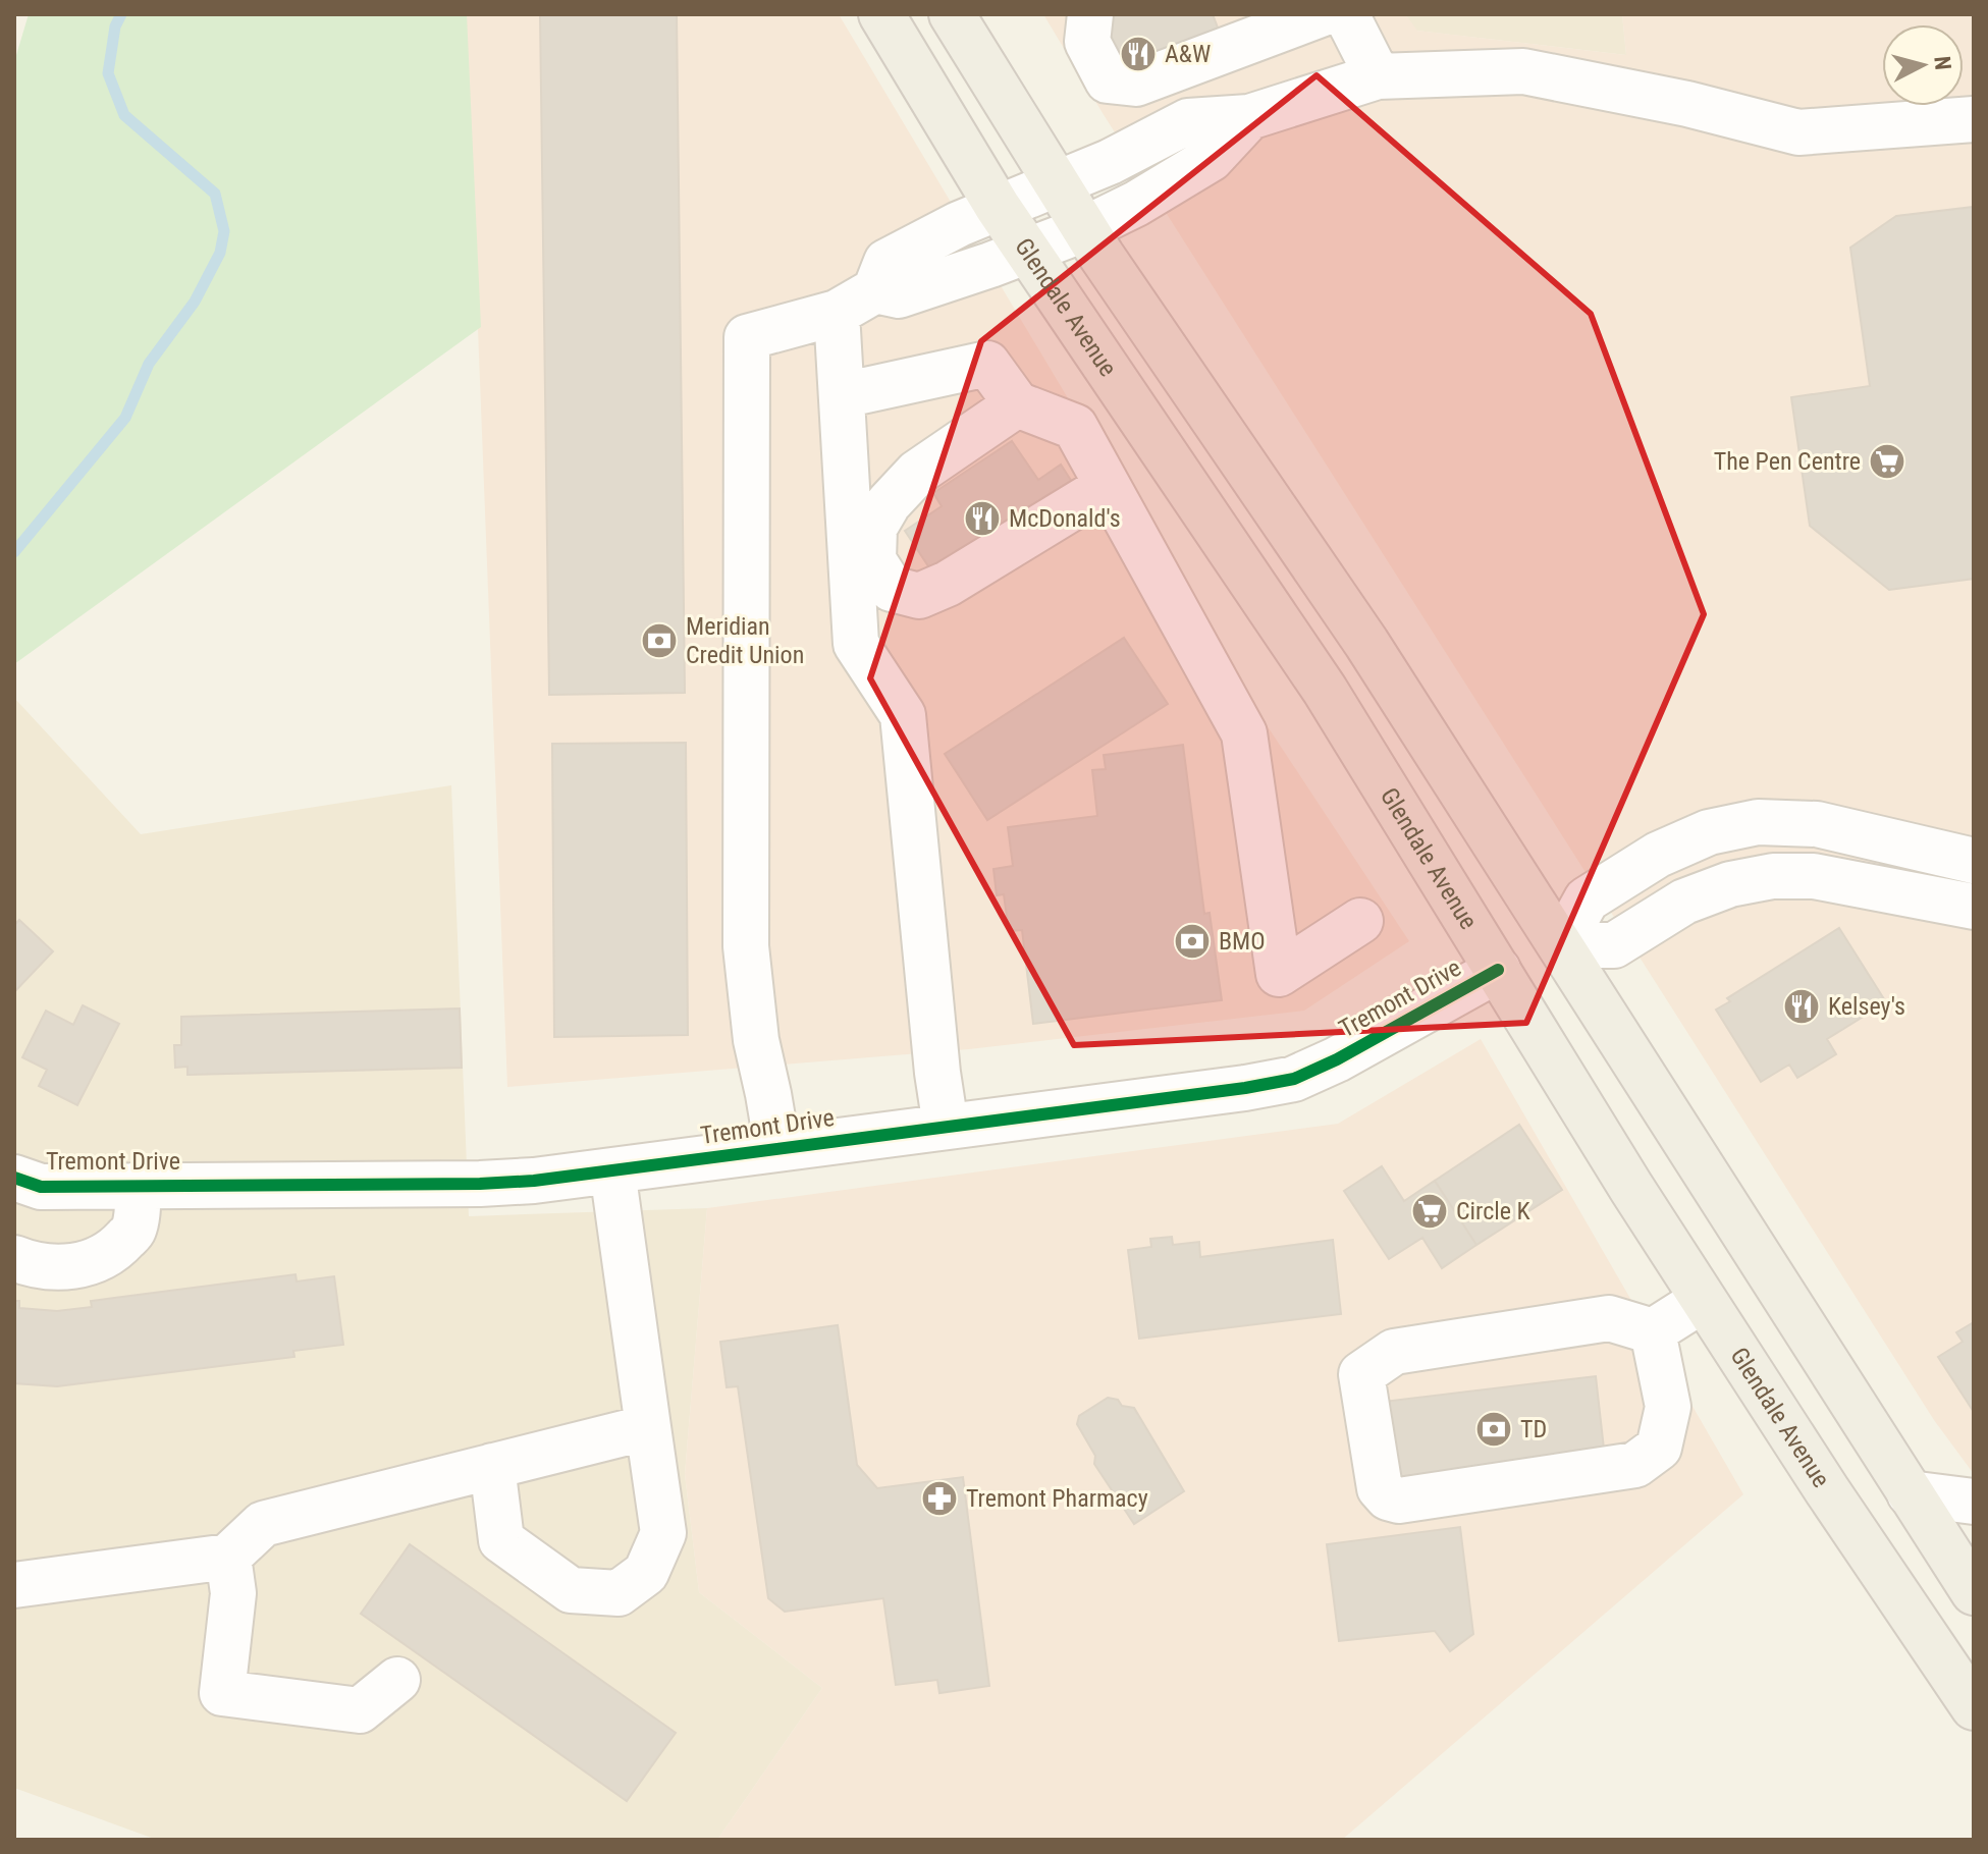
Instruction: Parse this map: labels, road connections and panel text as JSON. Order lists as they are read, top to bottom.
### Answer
{
  "streets": {
    "main road": ["Glendale Avenue"],
    "street": ["Tremont Drive"]
  },
  "crossings": [
    ["Glendale Avenue", "Tremont Drive"]
  ],
  "places": {
    "restaurant": ["A&W", "McDonald's", "Kelsey's"],
    "supermarket": ["The Pen Centre", "Circle K"],
    "bank": ["Meridian Credit Union", "BMO", "TD"],
    "pharmacy": ["Tremont Pharmacy"]
  },
  "north": "right"
}
